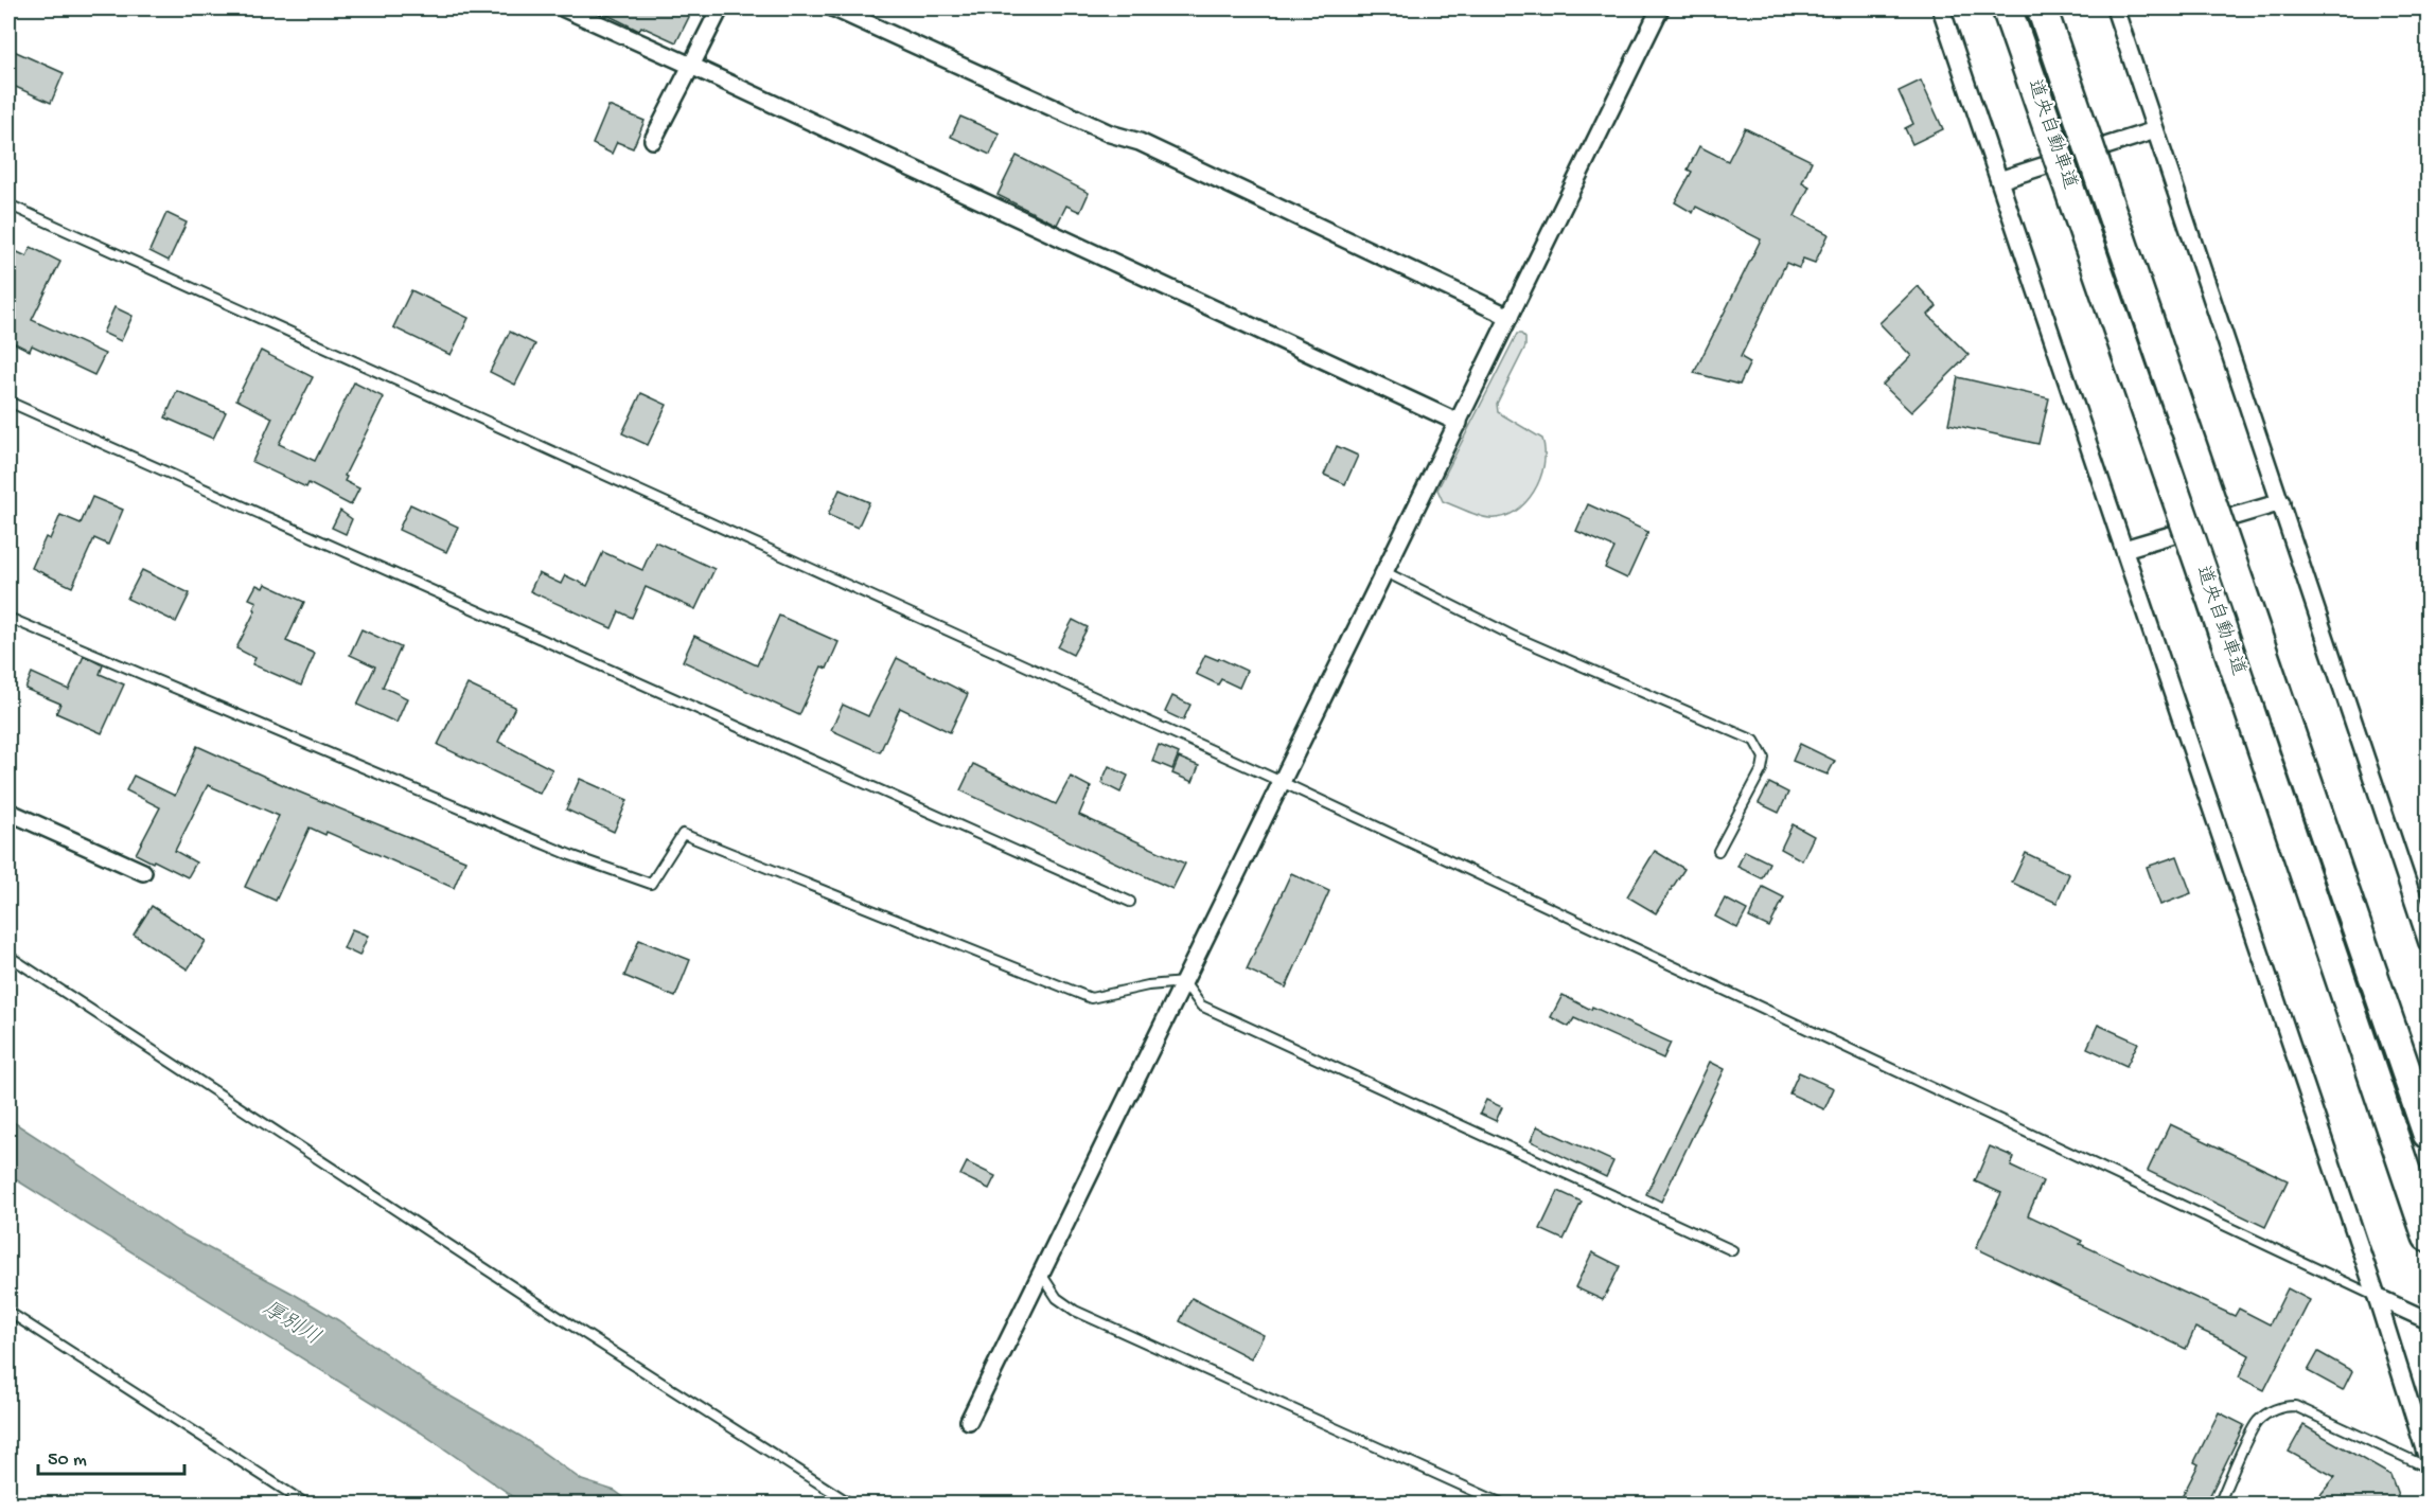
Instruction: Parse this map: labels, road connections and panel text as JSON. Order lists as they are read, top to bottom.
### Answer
{
  "streets": {
    "highway": ["道央自動車道"]
  },
  "water": ["厚別川"],
  "scale_bar": "50 m"
}
